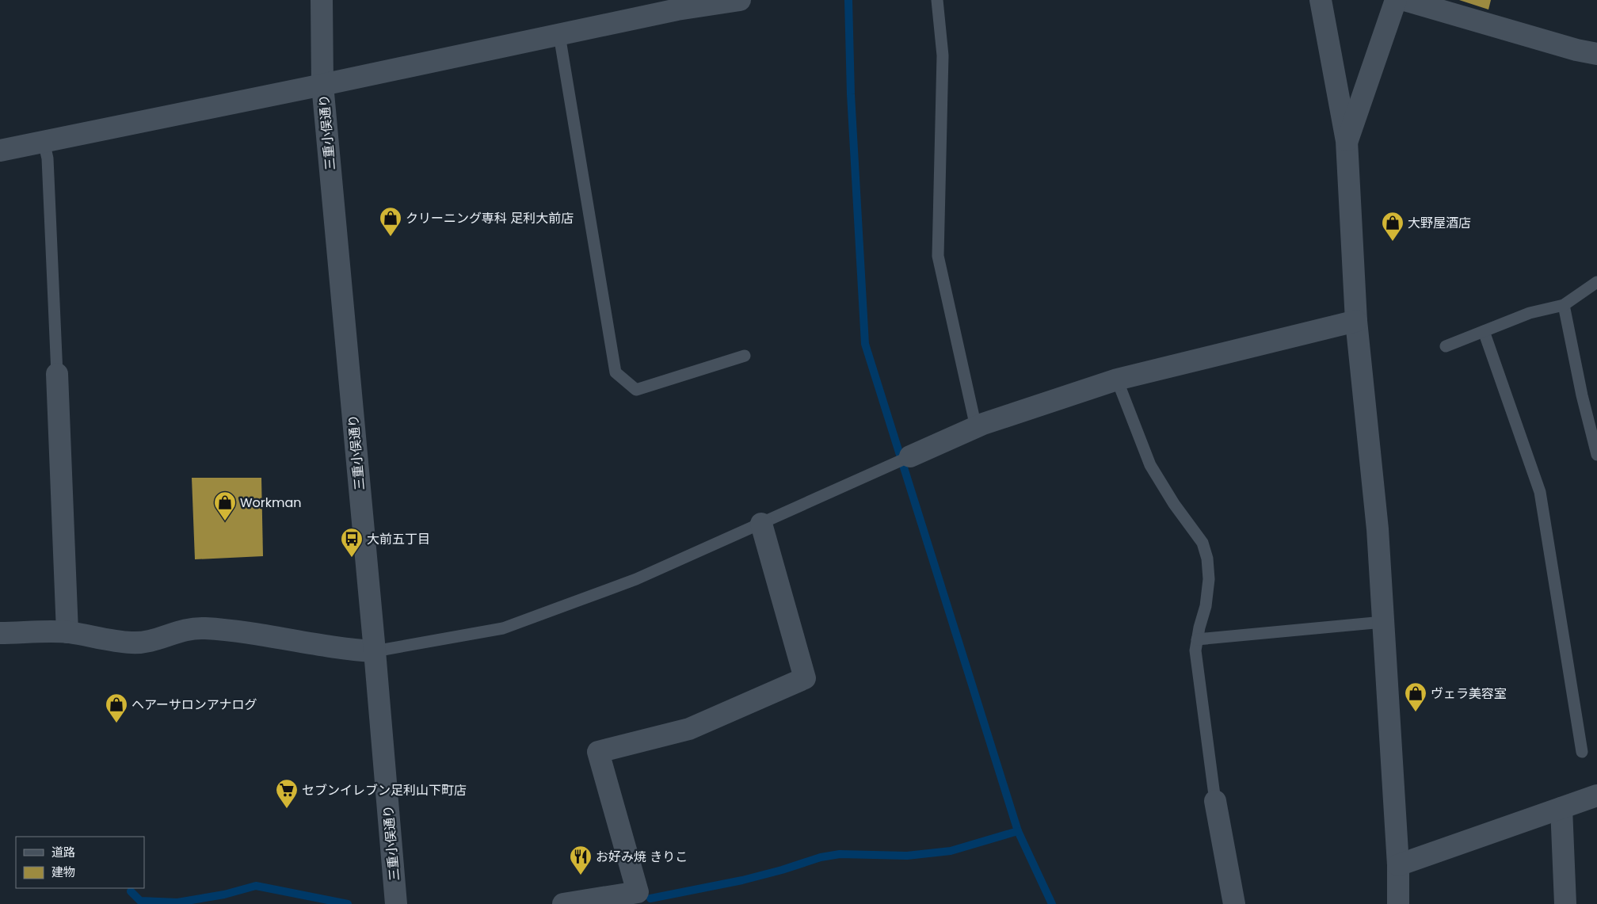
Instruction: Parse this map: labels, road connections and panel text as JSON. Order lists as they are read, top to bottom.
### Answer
{
  "streets": {
    "street": ["三重小俣通り"]
  },
  "places": {
    "shop": [
      "クリーニング専科 足利大前店",
      "大野屋酒店",
      "Workman",
      "ヴェラ美容室",
      "ヘアーサロンアナログ"
    ],
    "bus stop": ["大前五丁目"],
    "supermarket": ["セブンイレブン足利山下町店"],
    "restaurant": ["お好み焼 きりこ"]
  },
  "legend": ["道路", "建物"]
}
